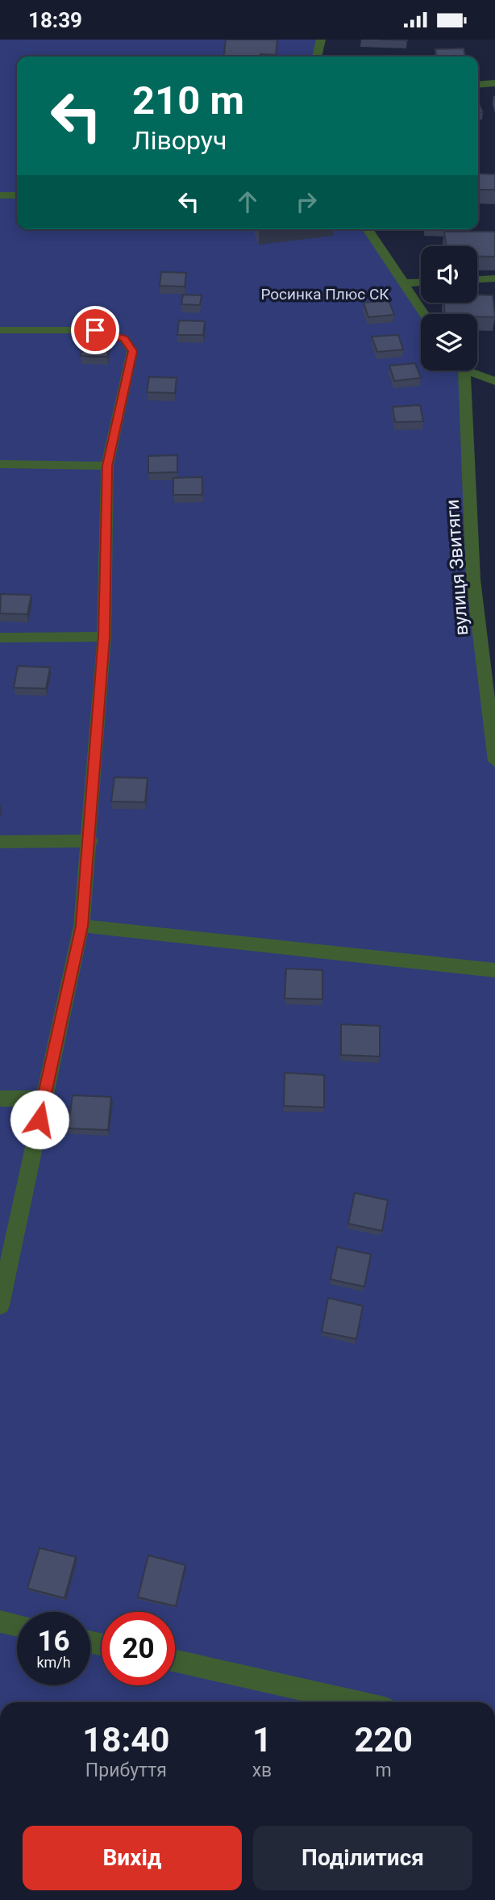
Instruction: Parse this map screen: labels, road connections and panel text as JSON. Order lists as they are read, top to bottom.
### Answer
{
  "streets": {
    "street": ["вулиця Звитяги"]
  },
  "parks": ["Росинка Плюс СК"],
  "page": {
    "status": "18:39",
    "turn": ["210 m", "Ліворуч"],
    "speed": "16 km/h",
    "limit": "20",
    "eta": [
      "18:40",
      "Прибуття",
      "1",
      "хв",
      "220",
      "m"
    ],
    "buttons": ["Вихід", "Поділитися"]
  }
}
